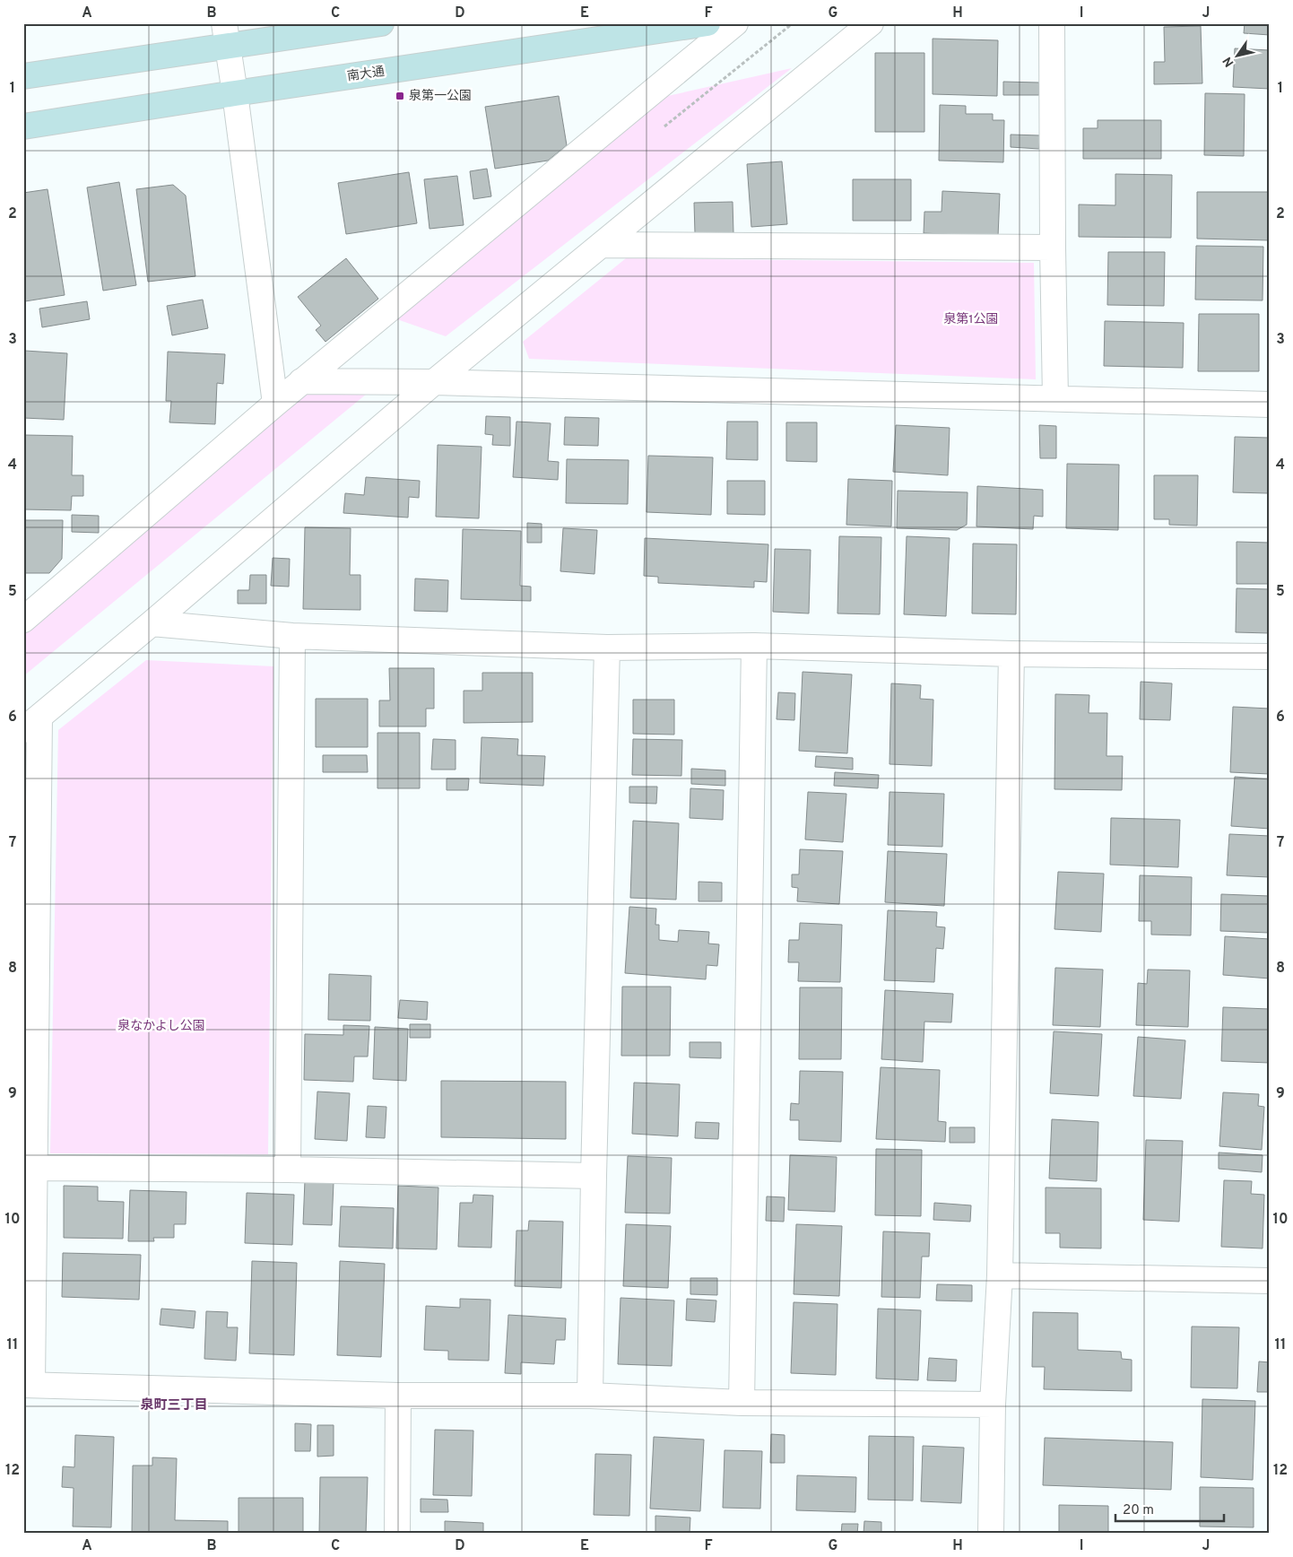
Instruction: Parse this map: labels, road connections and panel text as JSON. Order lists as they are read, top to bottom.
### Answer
{
  "streets": {
    "street": ["南大通"]
  },
  "districts": ["泉町三丁目"],
  "parks": ["泉第1公園", "泉なかよし公園"],
  "places": {
    "transit": ["泉第一公園"]
  },
  "scale_bar": "20 m",
  "north": "bottom left",
  "grid": {
    "columns": [
      "A",
      "B",
      "C",
      "D",
      "E",
      "F",
      "G",
      "H",
      "I",
      "J"
    ],
    "rows": [
      "1",
      "2",
      "3",
      "4",
      "5",
      "6",
      "7",
      "8",
      "9",
      "10",
      "11",
      "12"
    ]
  }
}
